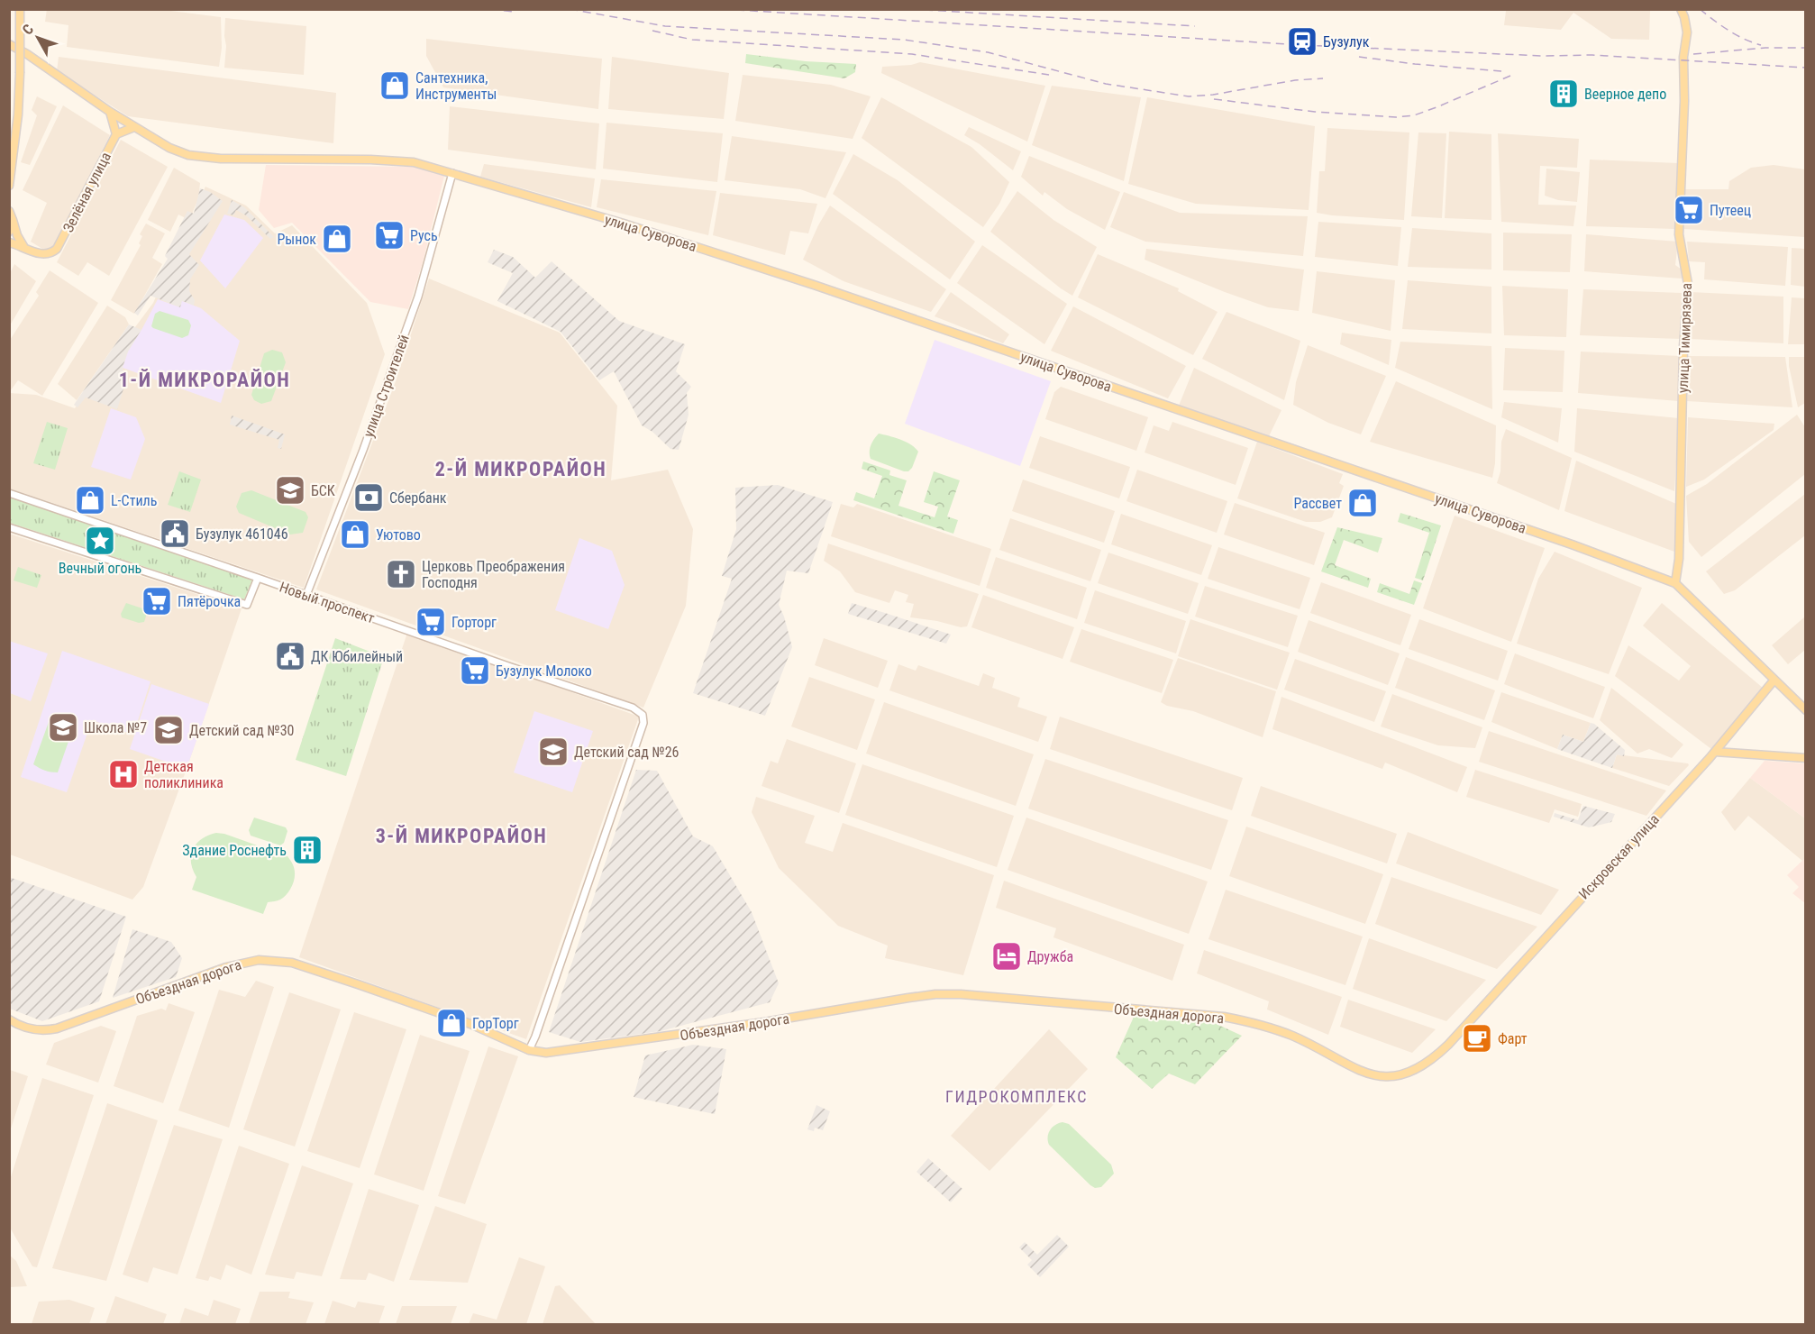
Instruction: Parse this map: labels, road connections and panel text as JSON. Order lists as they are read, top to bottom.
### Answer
{
  "streets": {
    "main road": [
      "Зелёная улица",
      "улица Суворова",
      "улица Тимирязева",
      "Искровская улица",
      "Объездная дорога"
    ],
    "street": ["улица Строителей", "Новый проспект"]
  },
  "crossings": [
    ["улица Суворова", "улица Тимирязева"],
    ["улица Суворова", "улица Строителей"],
    ["улица Строителей", "Новый проспект"],
    ["Новый проспект", "Объездная дорога"],
    ["Искровская улица", "Объездная дорога"]
  ],
  "districts": [
    "1-Й МИКРОРАЙОН",
    "2-Й МИКРОРАЙОН",
    "3-Й МИКРОРАЙОН",
    "ГИДРОКОМПЛЕКС"
  ],
  "places": {
    "station": ["Бузулук"],
    "shop": [
      "Сантехника, Инструменты",
      "Рынок",
      "L-Стиль",
      "Рассвет",
      "Уютово",
      "ГорТорг"
    ],
    "building": ["Веерное депо", "Здание Роснефть"],
    "supermarket": [
      "Путеец",
      "Русь",
      "Пятёрочка",
      "Горторг",
      "Бузулук Молоко"
    ],
    "school or university": [
      "БСК",
      "Школа №7",
      "Детский сад №30",
      "Детский сад №26"
    ],
    "bank": ["Сбербанк"],
    "public building": ["Бузулук 461046", "ДК Юбилейный"],
    "place": ["Вечный огонь"],
    "church": ["Церковь Преображения Господня"],
    "hospital": ["Детская поликлиника"],
    "hotel": ["Дружба"],
    "cafe": ["Фарт"]
  },
  "north": "top left"
}
